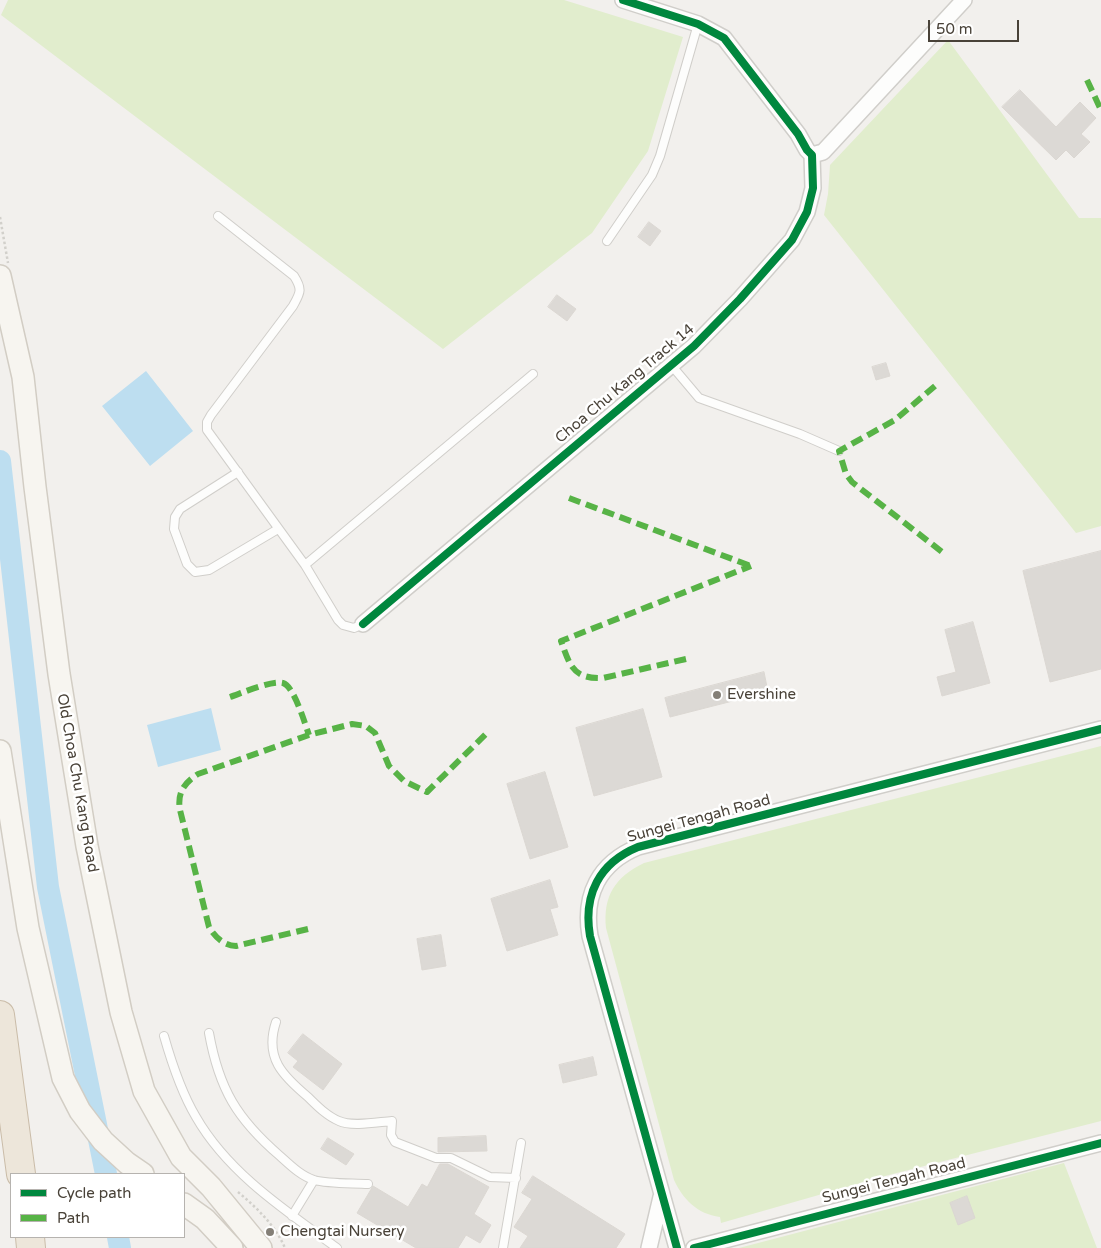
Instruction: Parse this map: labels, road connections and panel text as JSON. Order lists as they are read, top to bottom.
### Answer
{
  "streets": {
    "main road": ["Old Choa Chu Kang Road"],
    "street": ["Choa Chu Kang Track 14", "Sungei Tengah Road"]
  },
  "places": ["Evershine", "Chengtai Nursery"],
  "legend": ["Cycle path", "Path"],
  "scale_bar": "50 m"
}
